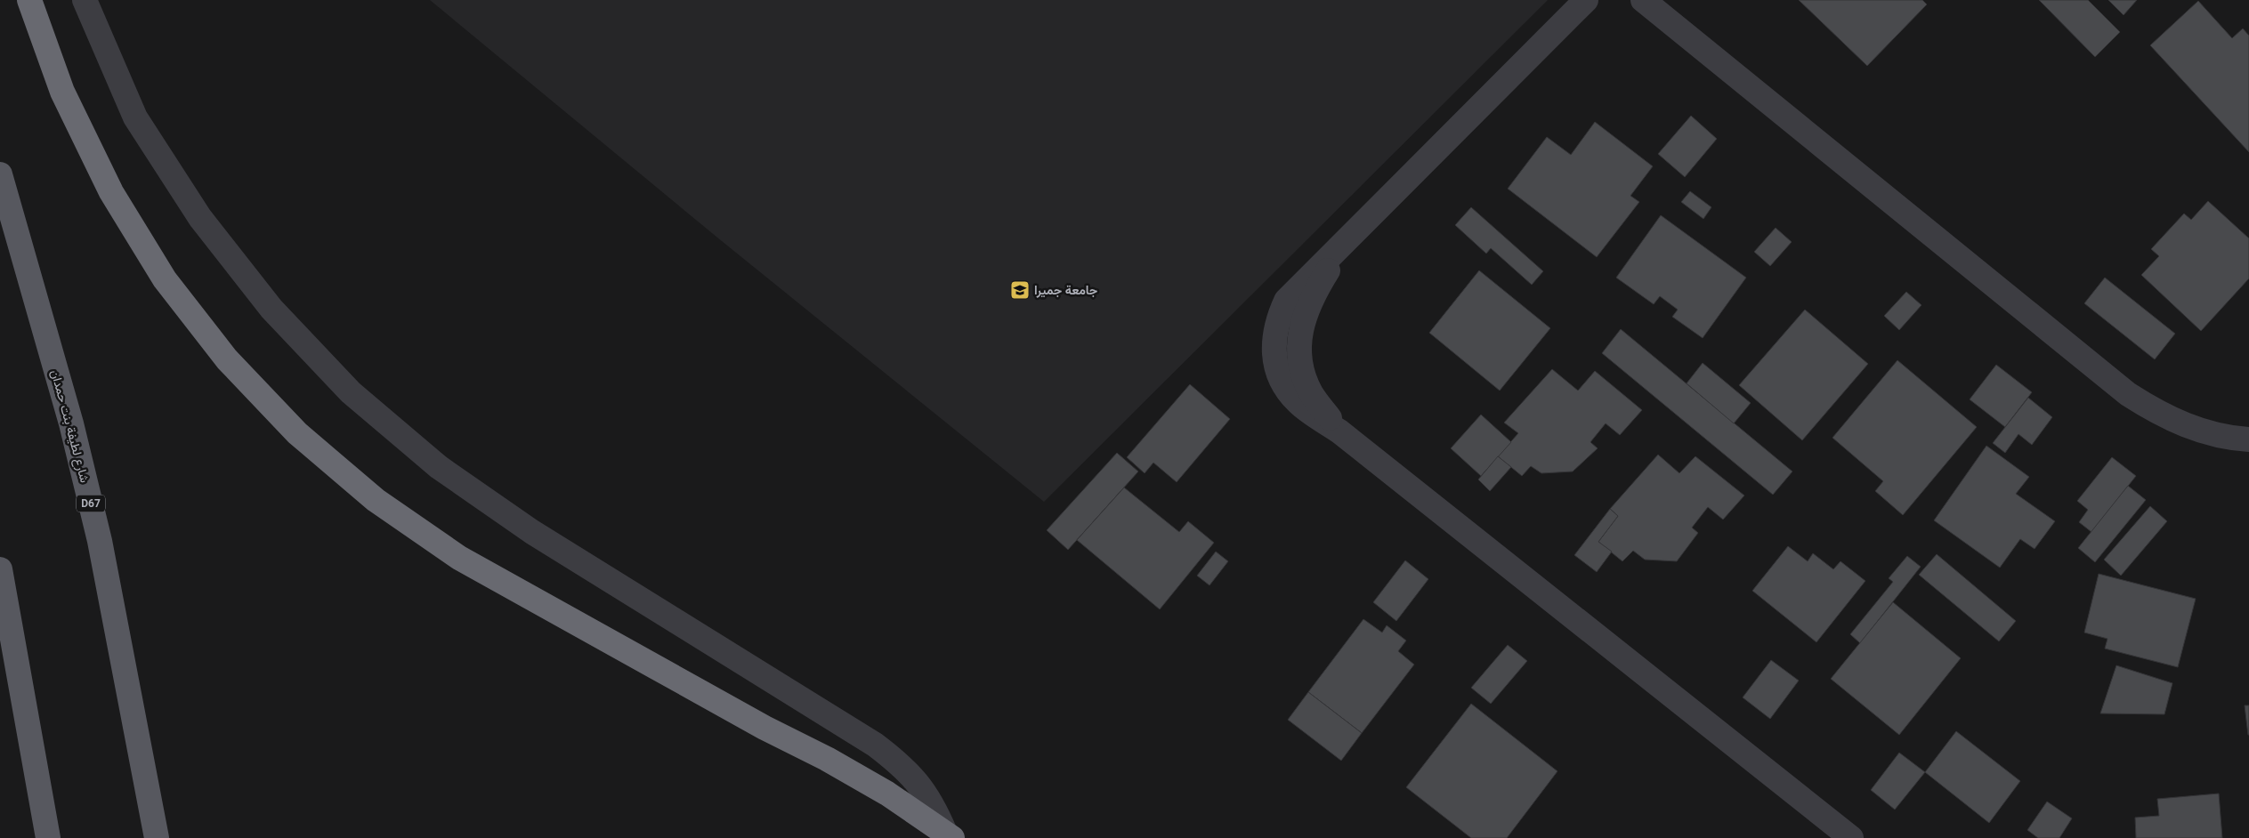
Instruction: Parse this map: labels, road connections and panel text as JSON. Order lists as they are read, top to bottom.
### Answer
{
  "streets": {
    "main road": ["شارع لطيفة بنت حمدان", "D67"]
  },
  "places": {
    "school or university": ["جامعة جميرا"]
  }
}
